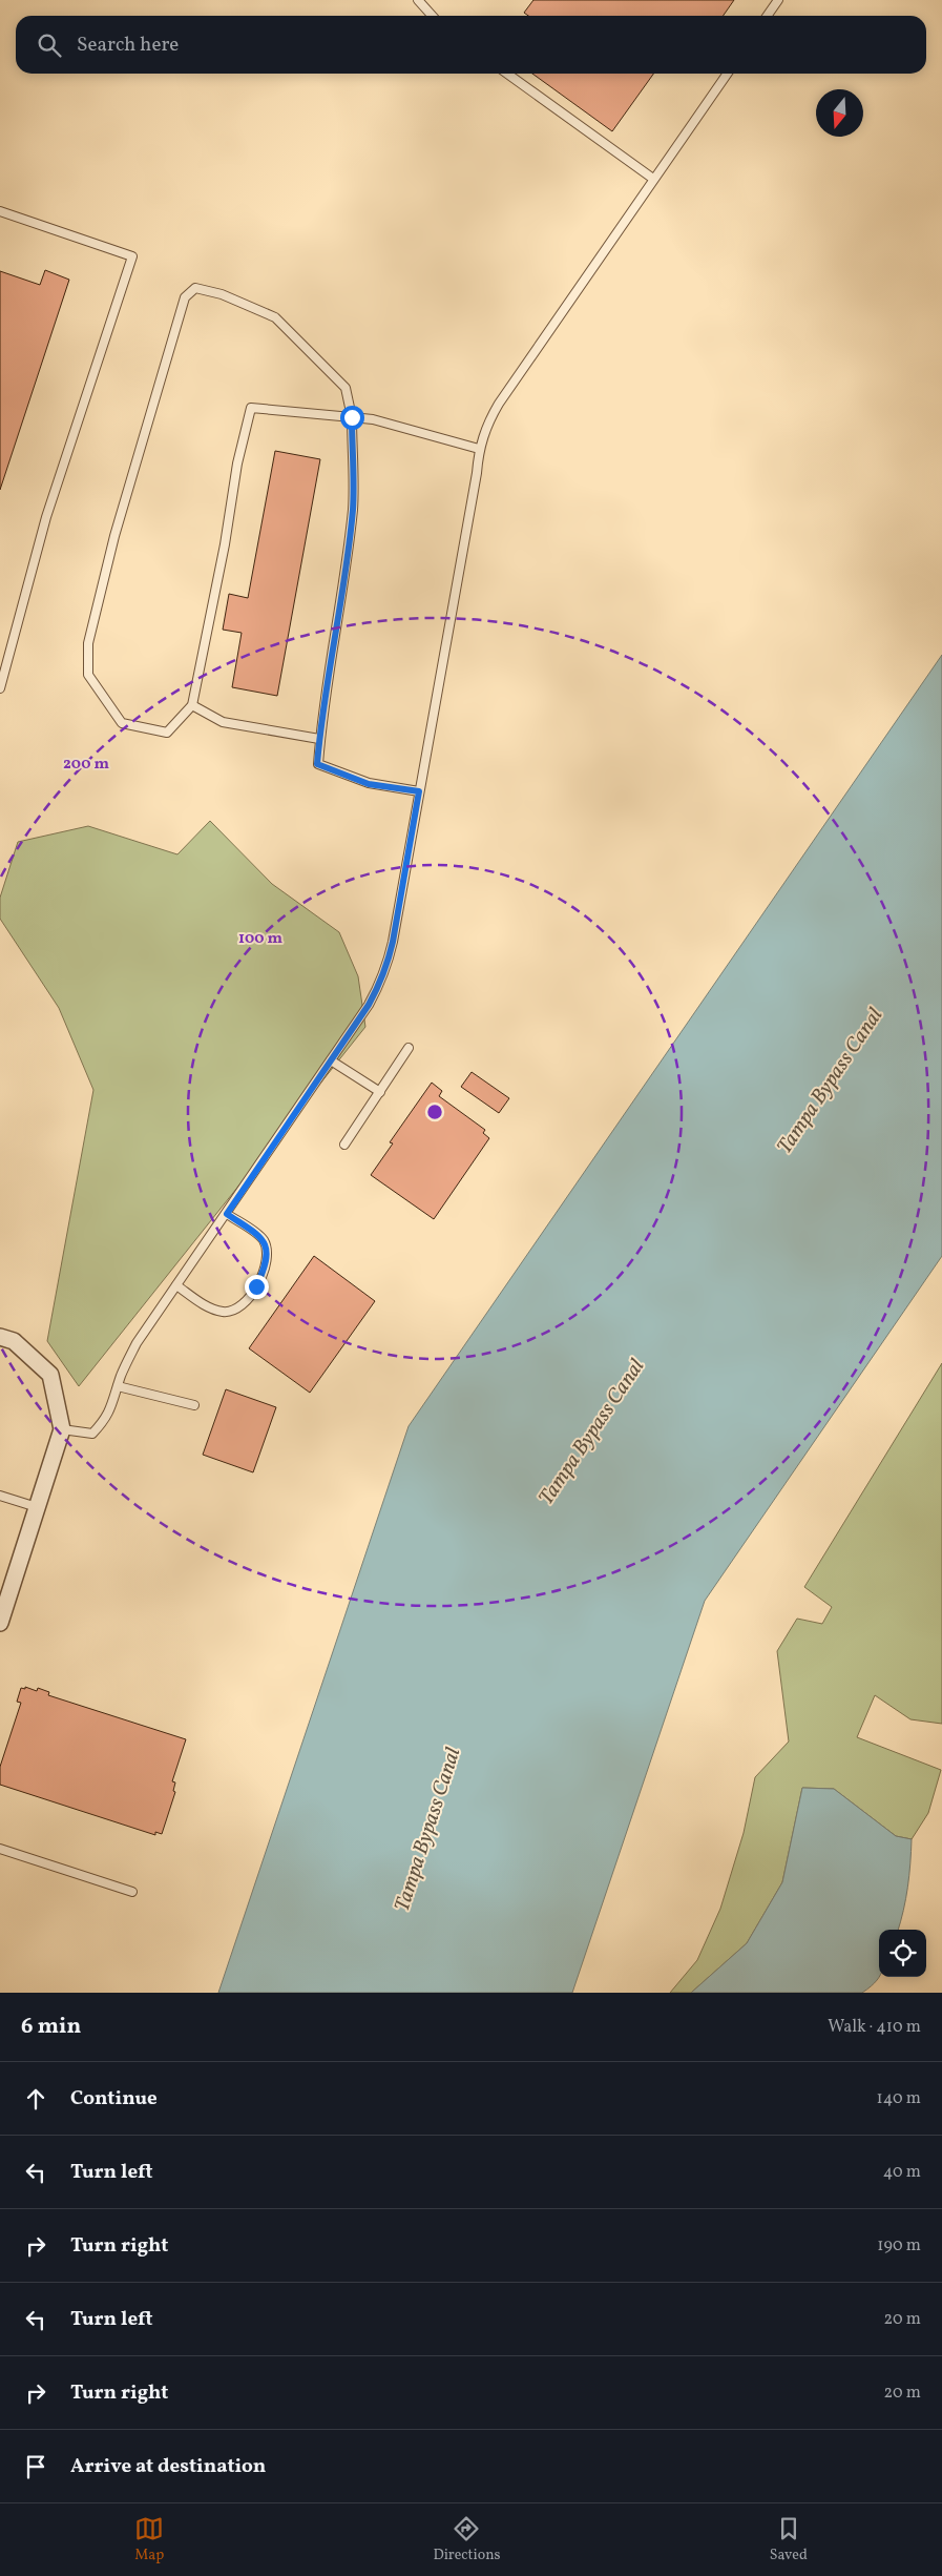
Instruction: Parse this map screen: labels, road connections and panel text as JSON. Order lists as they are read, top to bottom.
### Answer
{
  "water": ["Tampa Bypass Canal"],
  "north": "bottom",
  "page": {
    "search": "Search here",
    "heading": ["6 min", "Walk · 410 m"],
    "list": [
      ["Continue", "140 m"],
      ["Turn left", "40 m"],
      ["Turn right", "190 m"],
      ["Turn left", "20 m"],
      ["Turn right", "20 m"],
      "Arrive at destination"
    ],
    "nav": ["Map", "Directions", "Saved"]
  },
  "rings": ["200 m", "100 m"]
}
